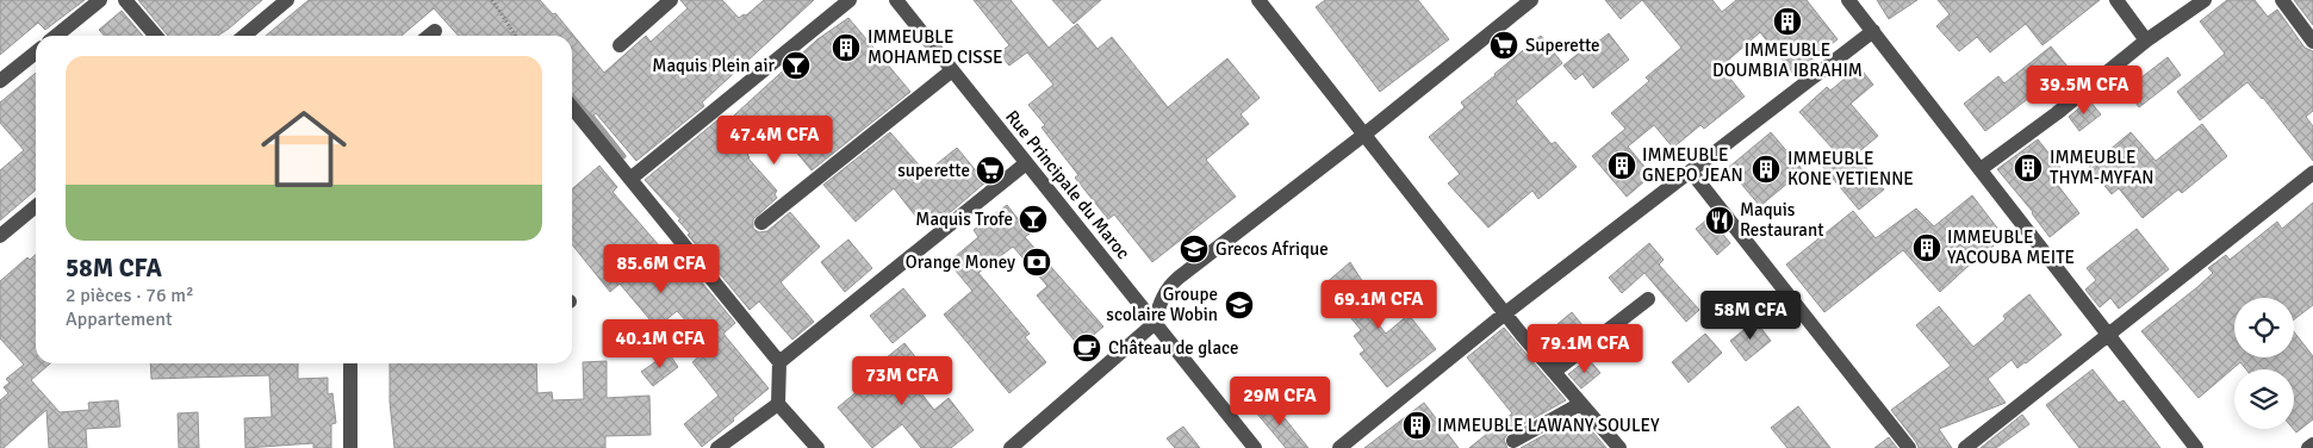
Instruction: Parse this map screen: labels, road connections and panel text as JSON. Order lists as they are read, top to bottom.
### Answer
{
  "streets": {
    "street": ["Rue Principale du Maroc"]
  },
  "places": {
    "building": [
      "IMMEUBLE DOUMBIA IBRAHIM",
      "IMMEUBLE MOHAMED CISSE",
      "IMMEUBLE GNEPO JEAN",
      "IMMEUBLE THYM-MYFAN",
      "IMMEUBLE KONE YETIENNE",
      "IMMEUBLE YACOUBA MEITE",
      "IMMEUBLE LAWANY SOULEY"
    ],
    "supermarket": ["Superette", "superette"],
    "bar": ["Maquis Plein air", "Maquis Trofe"],
    "restaurant": ["Maquis Restaurant"],
    "school or university": ["Grecos Afrique", "Groupe scolaire Wobin"],
    "bank": ["Orange Money"],
    "cafe": ["Château de glace"]
  },
  "page": {
    "list": [
      {
        "name": "58M CFA",
        "note": "2 pièces · 76 m² · Appartement"
      }
    ],
    "price": [
      "39.5M CFA",
      "47.4M CFA",
      "85.6M CFA",
      "69.1M CFA",
      "58M CFA",
      "40.1M CFA",
      "79.1M CFA",
      "73M CFA",
      "29M CFA"
    ]
  }
}
